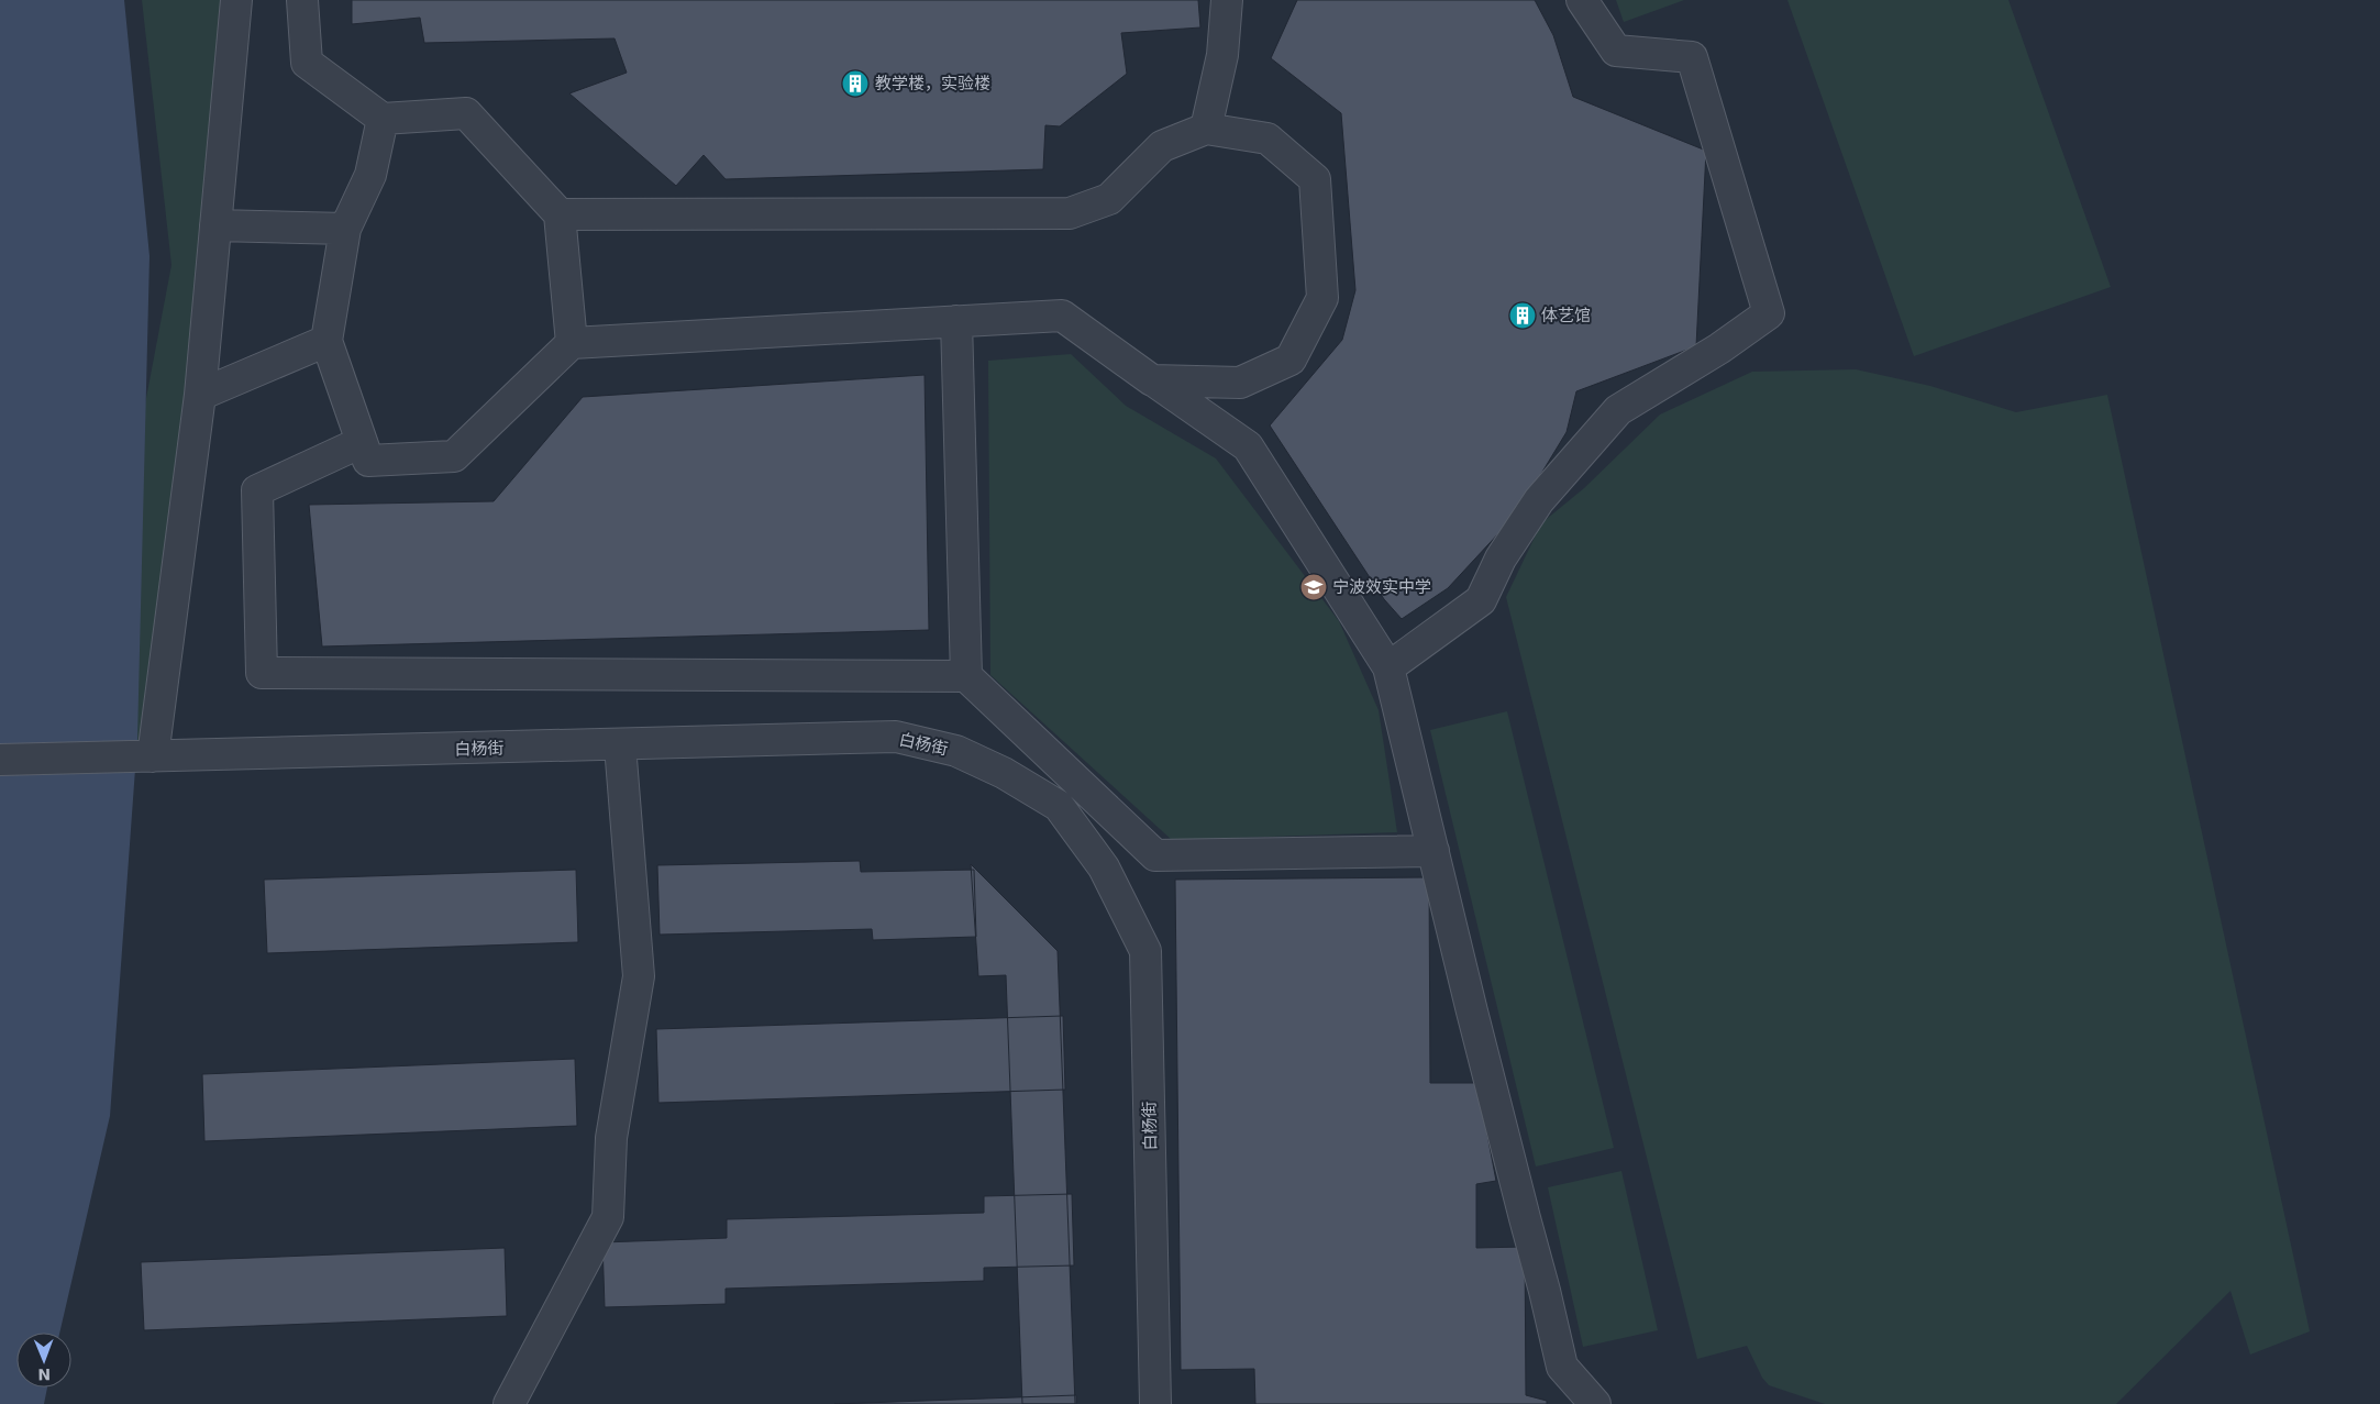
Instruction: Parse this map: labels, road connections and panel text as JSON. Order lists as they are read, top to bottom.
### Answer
{
  "streets": {
    "street": ["白杨街"]
  },
  "places": {
    "building": ["教学楼，实验楼", "体艺馆"],
    "school or university": ["宁波效实中学"]
  },
  "north": "bottom"
}
